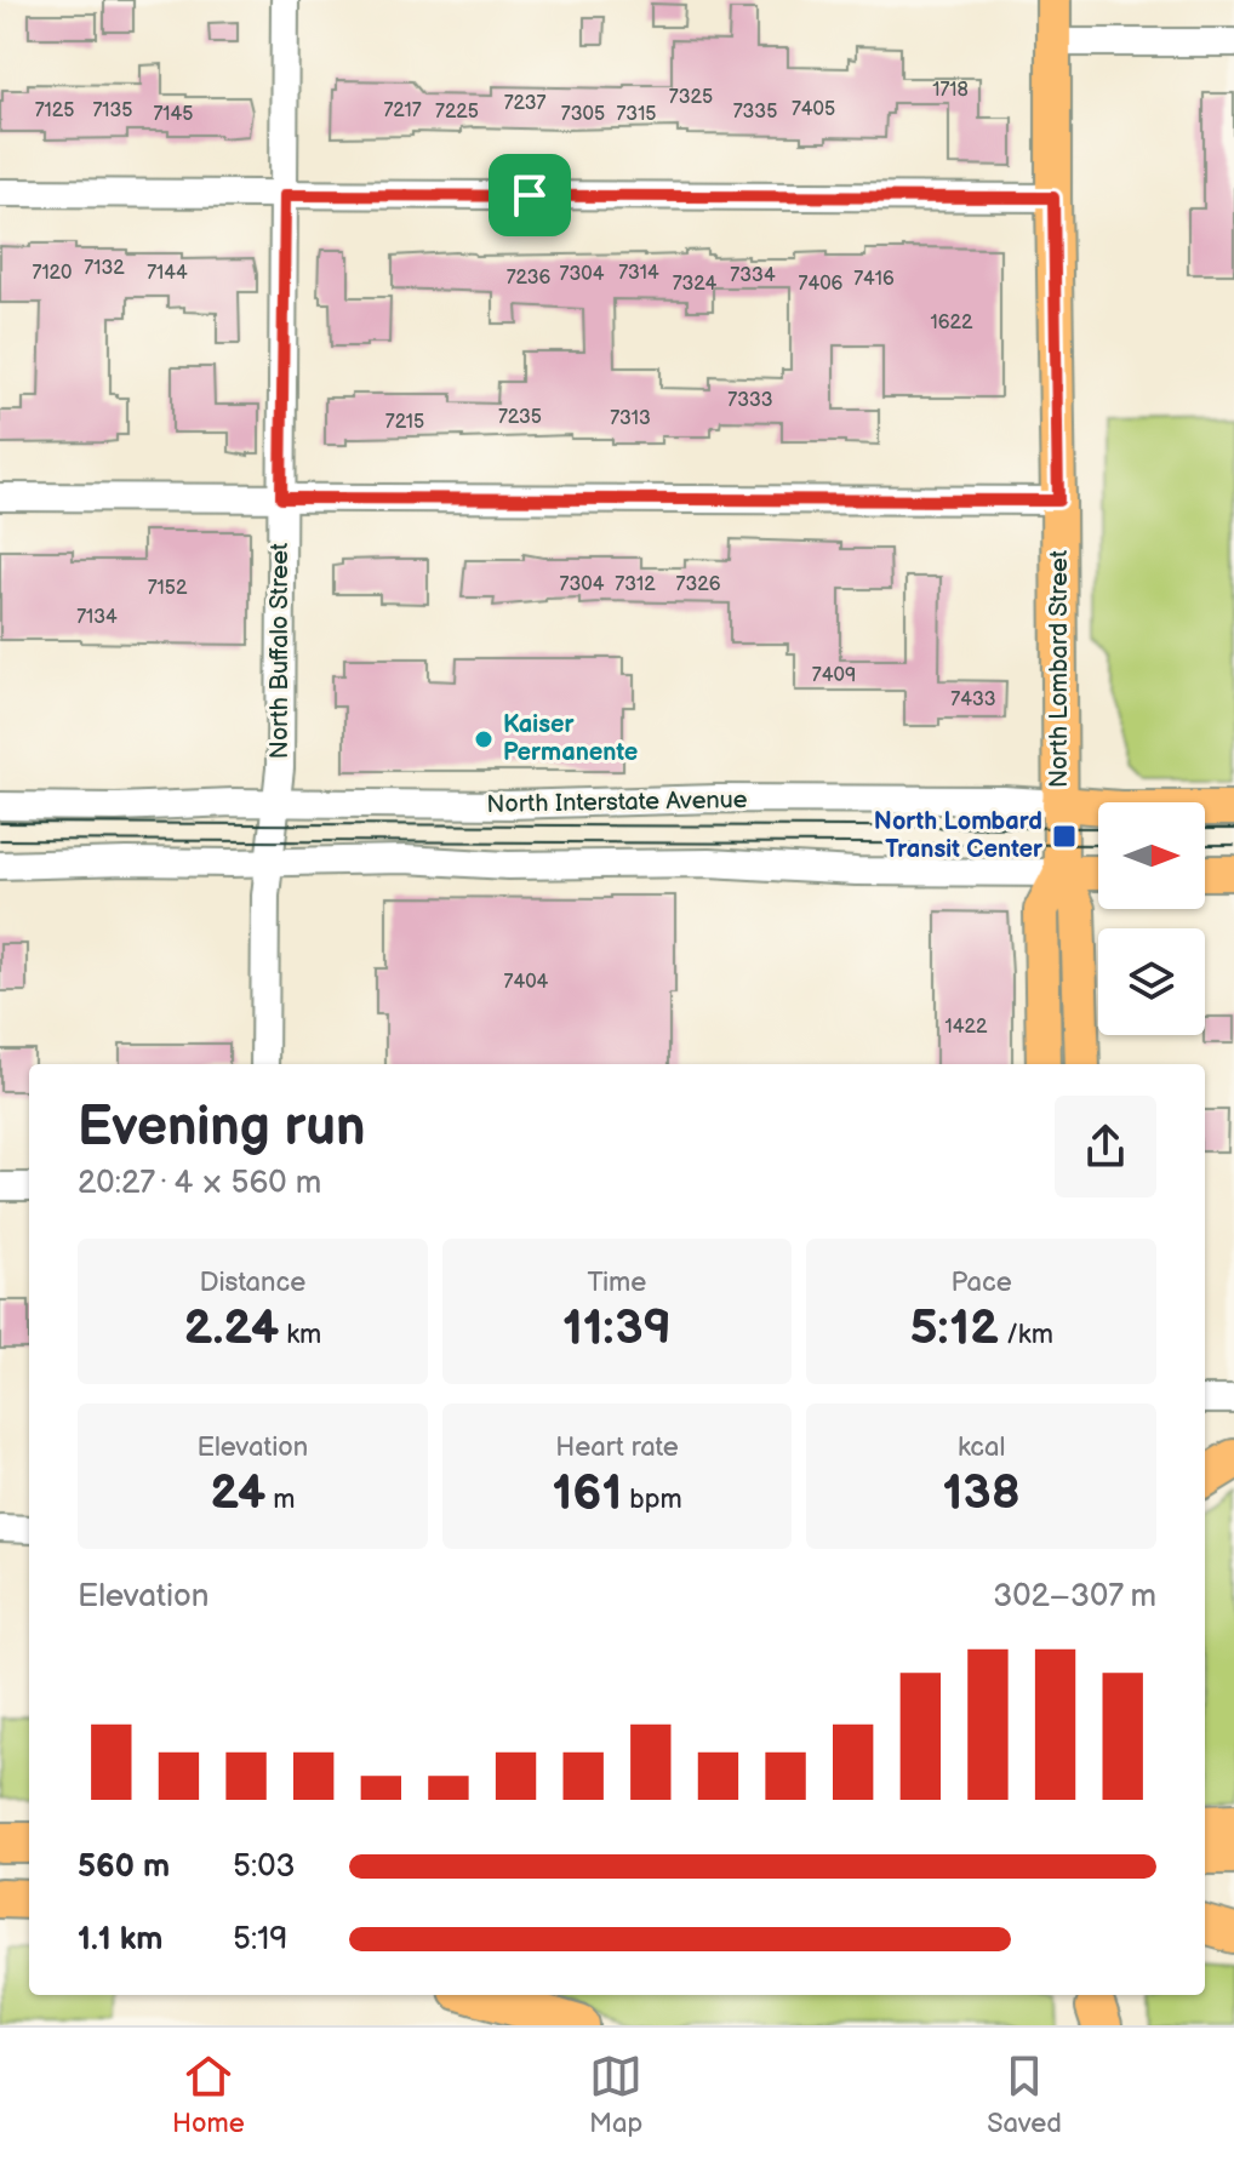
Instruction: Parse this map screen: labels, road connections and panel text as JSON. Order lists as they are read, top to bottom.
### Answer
{
  "streets": {
    "main road": ["North Lombard Street", "North Interstate Avenue"],
    "street": ["North Buffalo Street"]
  },
  "crossings": [
    ["North Buffalo Street", "North Interstate Avenue"],
    ["North Lombard Street", "North Interstate Avenue"]
  ],
  "places": {
    "other": ["Kaiser Permanente"],
    "transit": ["North Lombard Transit Center"]
  },
  "house_numbers": [
    "1718",
    "7325",
    "7237",
    "7405",
    "7125",
    "7135",
    "7217",
    "7225",
    "7335",
    "7145",
    "7305",
    "7315",
    "7132",
    "7120",
    "7144",
    "7314",
    "7304",
    "7334",
    "7236",
    "7416",
    "7324",
    "7406",
    "1622",
    "7333",
    "7235",
    "7313",
    "7215",
    "7304",
    "7312",
    "7326",
    "7152",
    "7134",
    "7409",
    "7433",
    "7404",
    "1422"
  ],
  "north": "right",
  "page": {
    "heading": ["Evening run", "20:27 · 4 × 560 m"],
    "stats": [
      ["Distance", "2.24 km"],
      ["Time", "11:39"],
      ["Pace", "5:12 /km"],
      ["Elevation", "24 m"],
      ["Heart rate", "161 bpm"],
      ["kcal", "138"]
    ],
    "chart": ["Elevation", "302–307 m"],
    "list": [
      {
        "name": "560 m",
        "note": "5:03"
      },
      {
        "name": "1.1 km",
        "note": "5:19"
      }
    ],
    "tabs": ["Home", "Map", "Saved"]
  }
}
